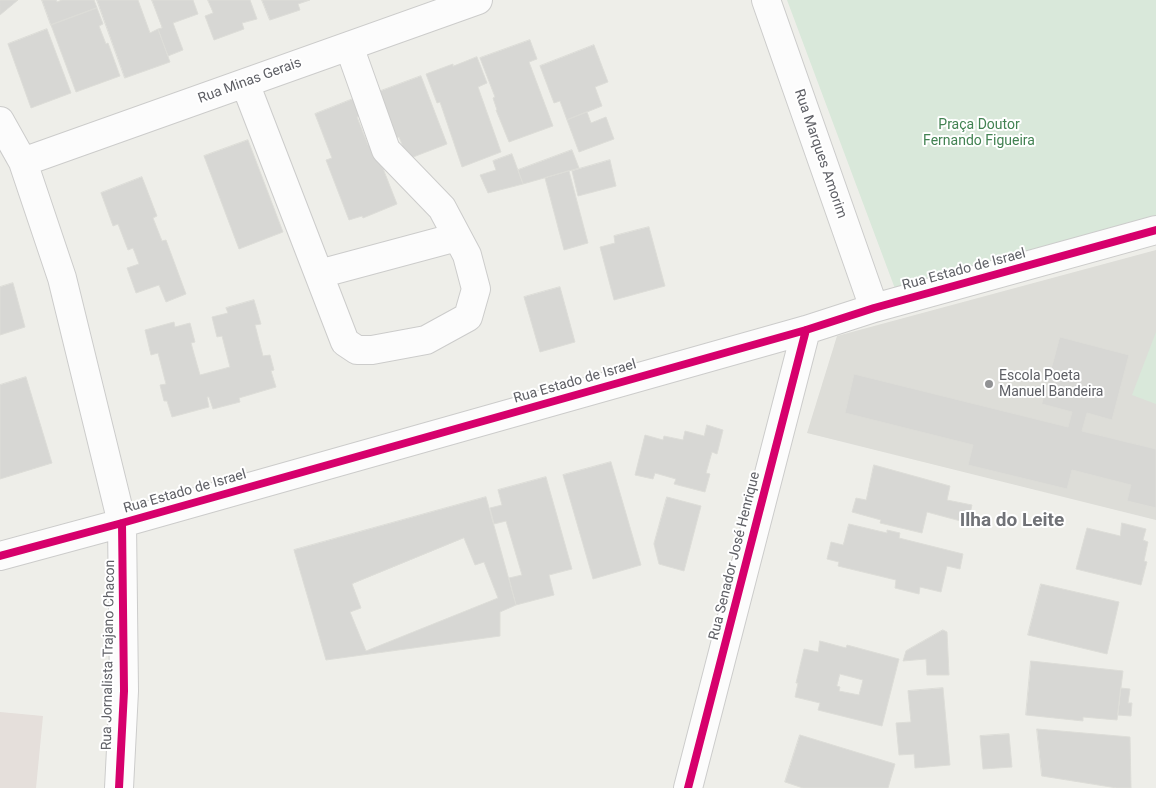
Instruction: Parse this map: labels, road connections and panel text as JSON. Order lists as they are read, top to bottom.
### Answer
{
  "streets": {
    "street": [
      "Rua Minas Gerais",
      "Rua Marques Amorim",
      "Rua Estado de Israel",
      "Rua Senador José Henrique",
      "Rua Jornalista Trajano Chacon"
    ]
  },
  "crossings": [
    ["Rua Minas Gerais", "Rua Jornalista Trajano Chacon"],
    ["Rua Marques Amorim", "Rua Estado de Israel"],
    ["Rua Estado de Israel", "Rua Senador José Henrique"],
    ["Rua Estado de Israel", "Rua Jornalista Trajano Chacon"]
  ],
  "districts": ["Ilha do Leite"],
  "parks": ["Praça Doutor Fernando Figueira"],
  "places": ["Escola Poeta Manuel Bandeira"]
}
